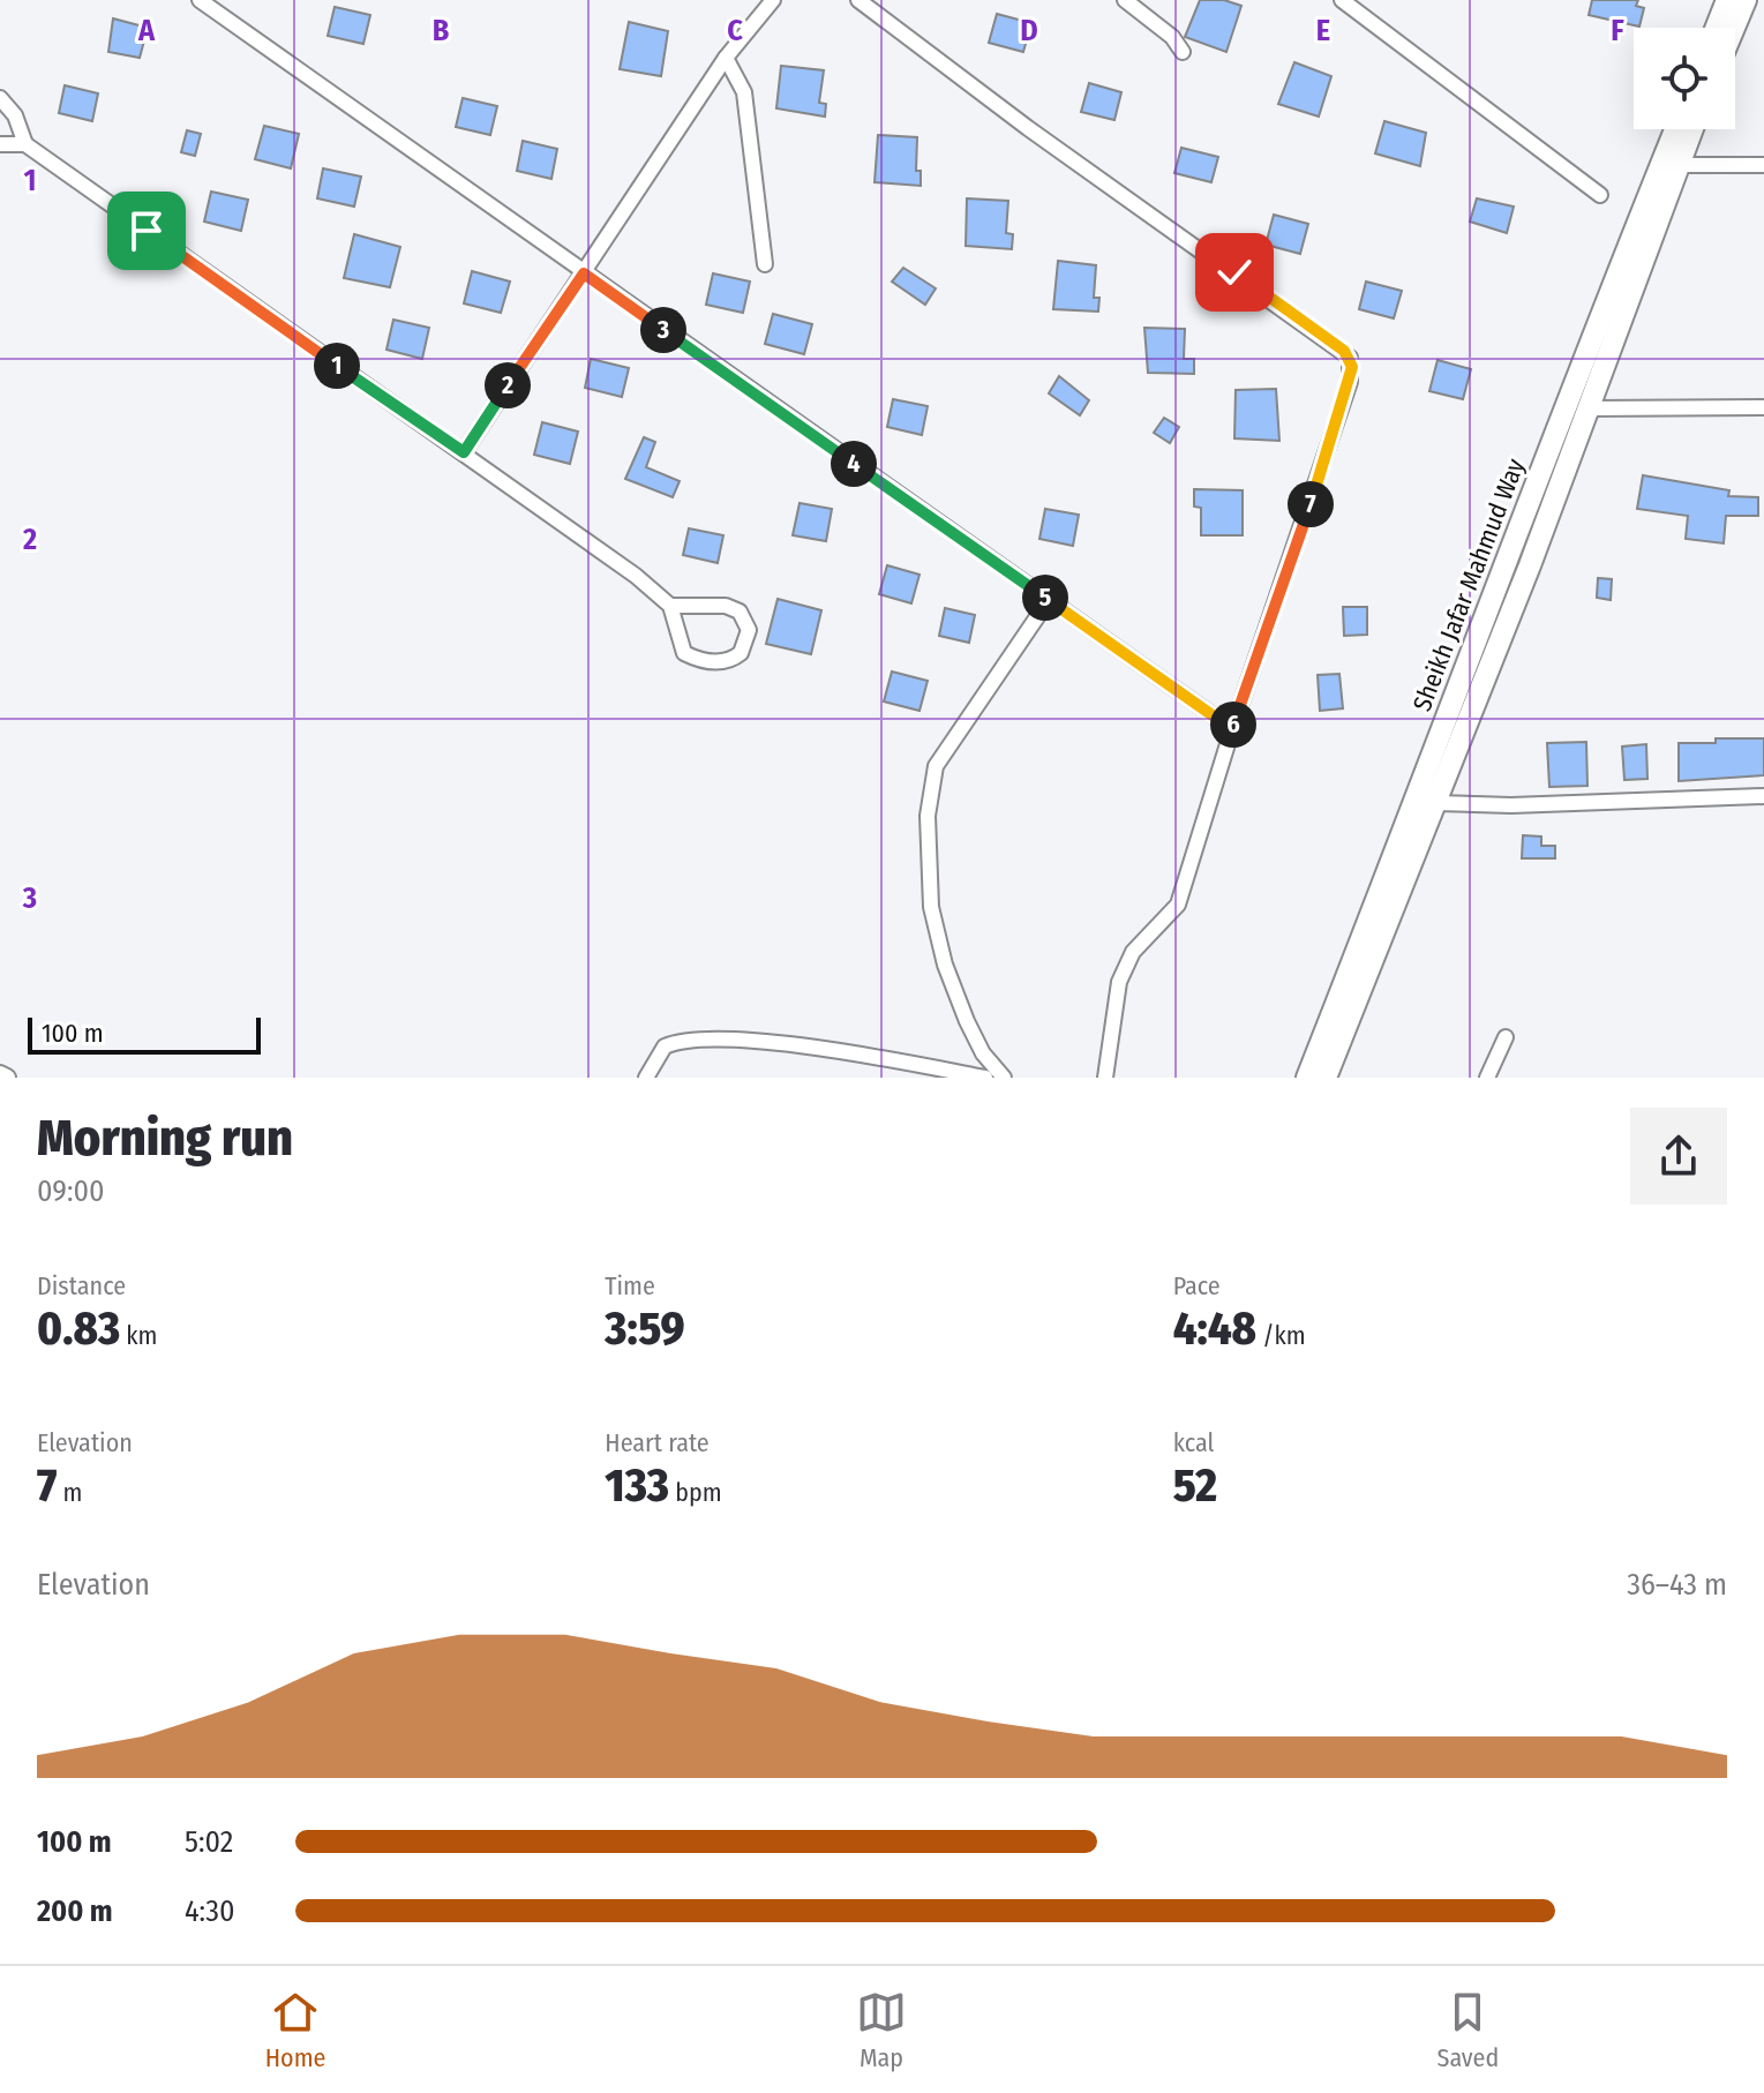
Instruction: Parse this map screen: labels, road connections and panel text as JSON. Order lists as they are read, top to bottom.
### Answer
{
  "streets": {
    "main road": ["Sheikh Jafar Mahmud Way"]
  },
  "scale_bar": "100 m",
  "page": {
    "pins": [
      "3",
      "1",
      "2",
      "4",
      "7",
      "5",
      "6"
    ],
    "scale": "100 m",
    "heading": ["Morning run", "09:00"],
    "stats": [
      ["Distance", "0.83 km"],
      ["Time", "3:59"],
      ["Pace", "4:48 /km"],
      ["Elevation", "7 m"],
      ["Heart rate", "133 bpm"],
      ["kcal", "52"]
    ],
    "chart": ["Elevation", "36–43 m"],
    "list": [
      {
        "name": "100 m",
        "note": "5:02"
      },
      {
        "name": "200 m",
        "note": "4:30"
      }
    ],
    "tabs": ["Home", "Map", "Saved"]
  },
  "grid": {
    "columns": [
      "A",
      "B",
      "C",
      "D",
      "E",
      "F"
    ],
    "rows": ["1", "2", "3"]
  }
}
